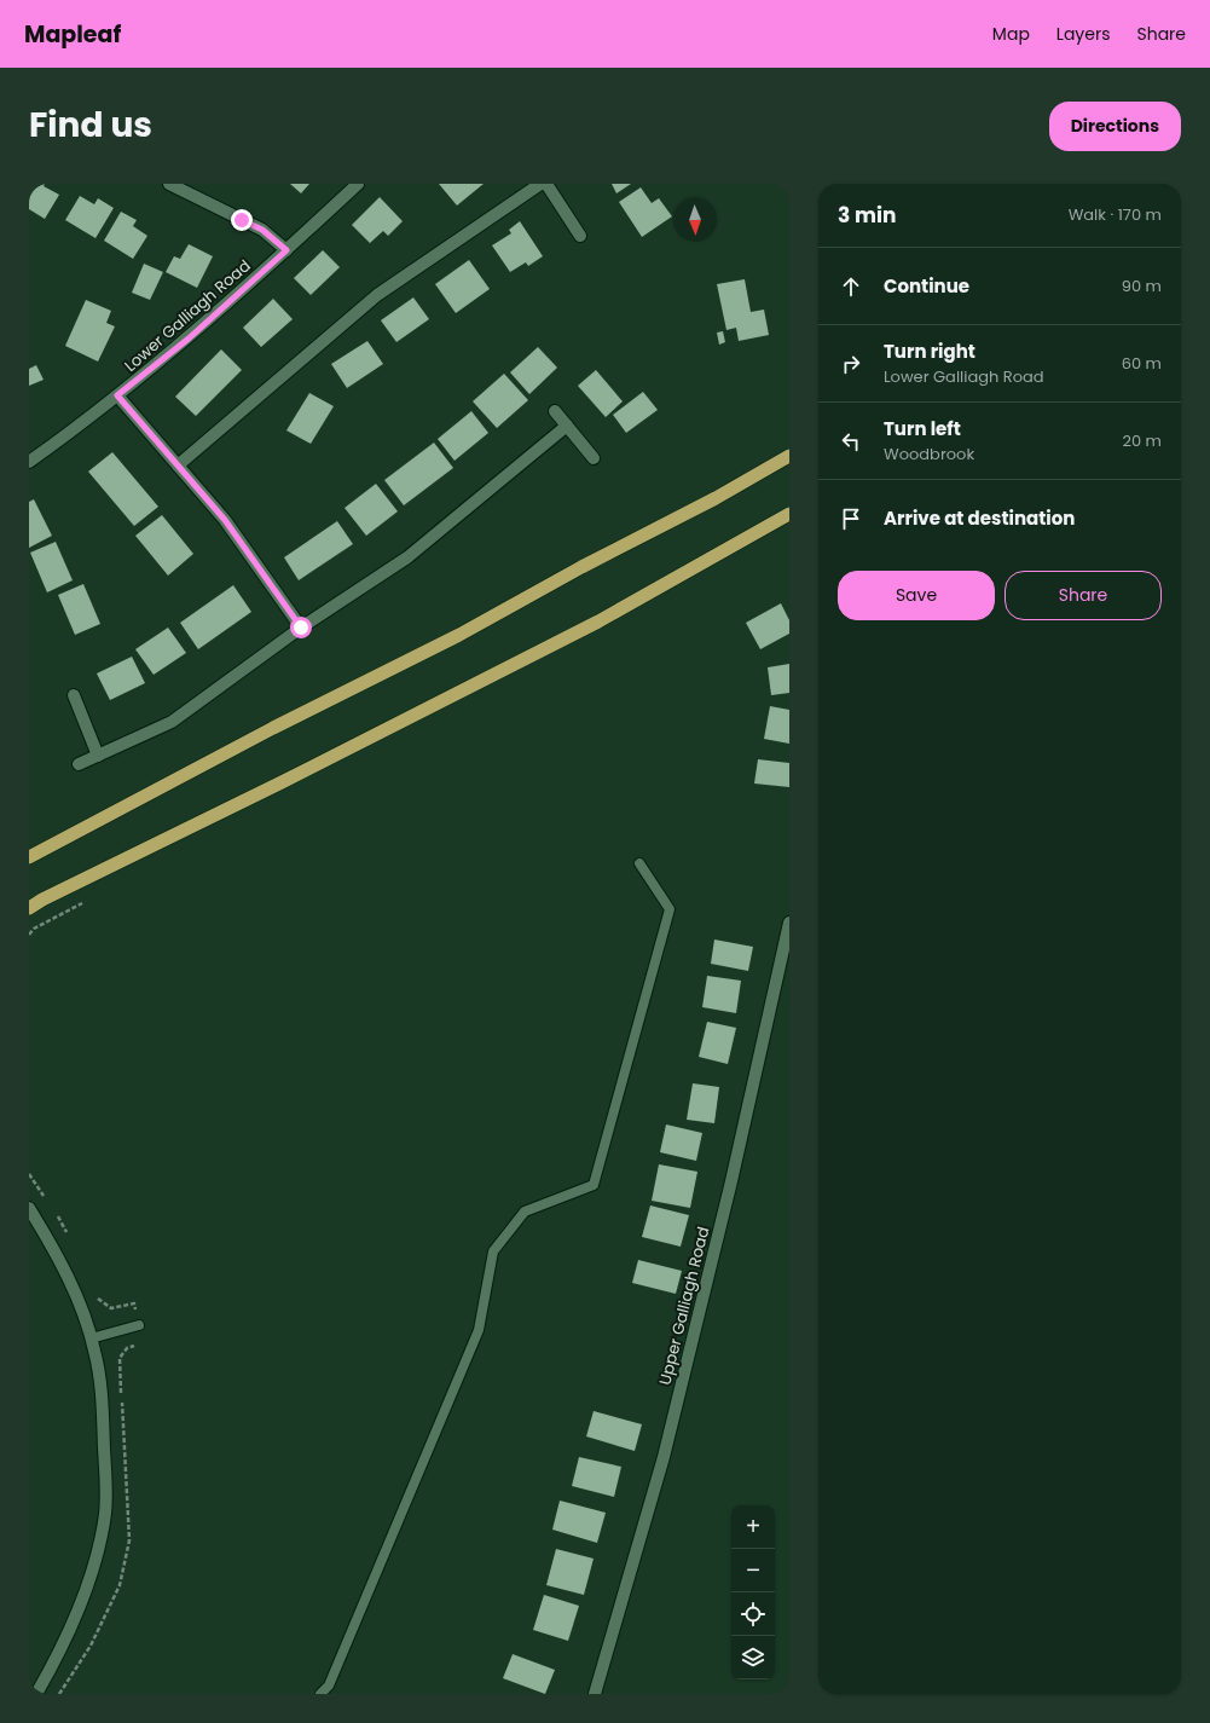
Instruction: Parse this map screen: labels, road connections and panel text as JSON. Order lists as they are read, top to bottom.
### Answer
{
  "streets": {
    "street": ["Lower Galliagh Road", "Upper Galliagh Road"]
  },
  "north": "bottom",
  "page": {
    "header": "Mapleaf",
    "nav": ["Map", "Layers", "Share"],
    "title": "Find us",
    "buttons": [
      "Directions",
      ["Save", "Share"]
    ],
    "heading": ["3 min", "Walk · 170 m"],
    "list": [
      ["Continue", "90 m"],
      ["Turn right", "Lower Galliagh Road", "60 m"],
      ["Turn left", "Woodbrook", "20 m"],
      "Arrive at destination"
    ],
    "map_buttons": ["+", "−"]
  }
}
